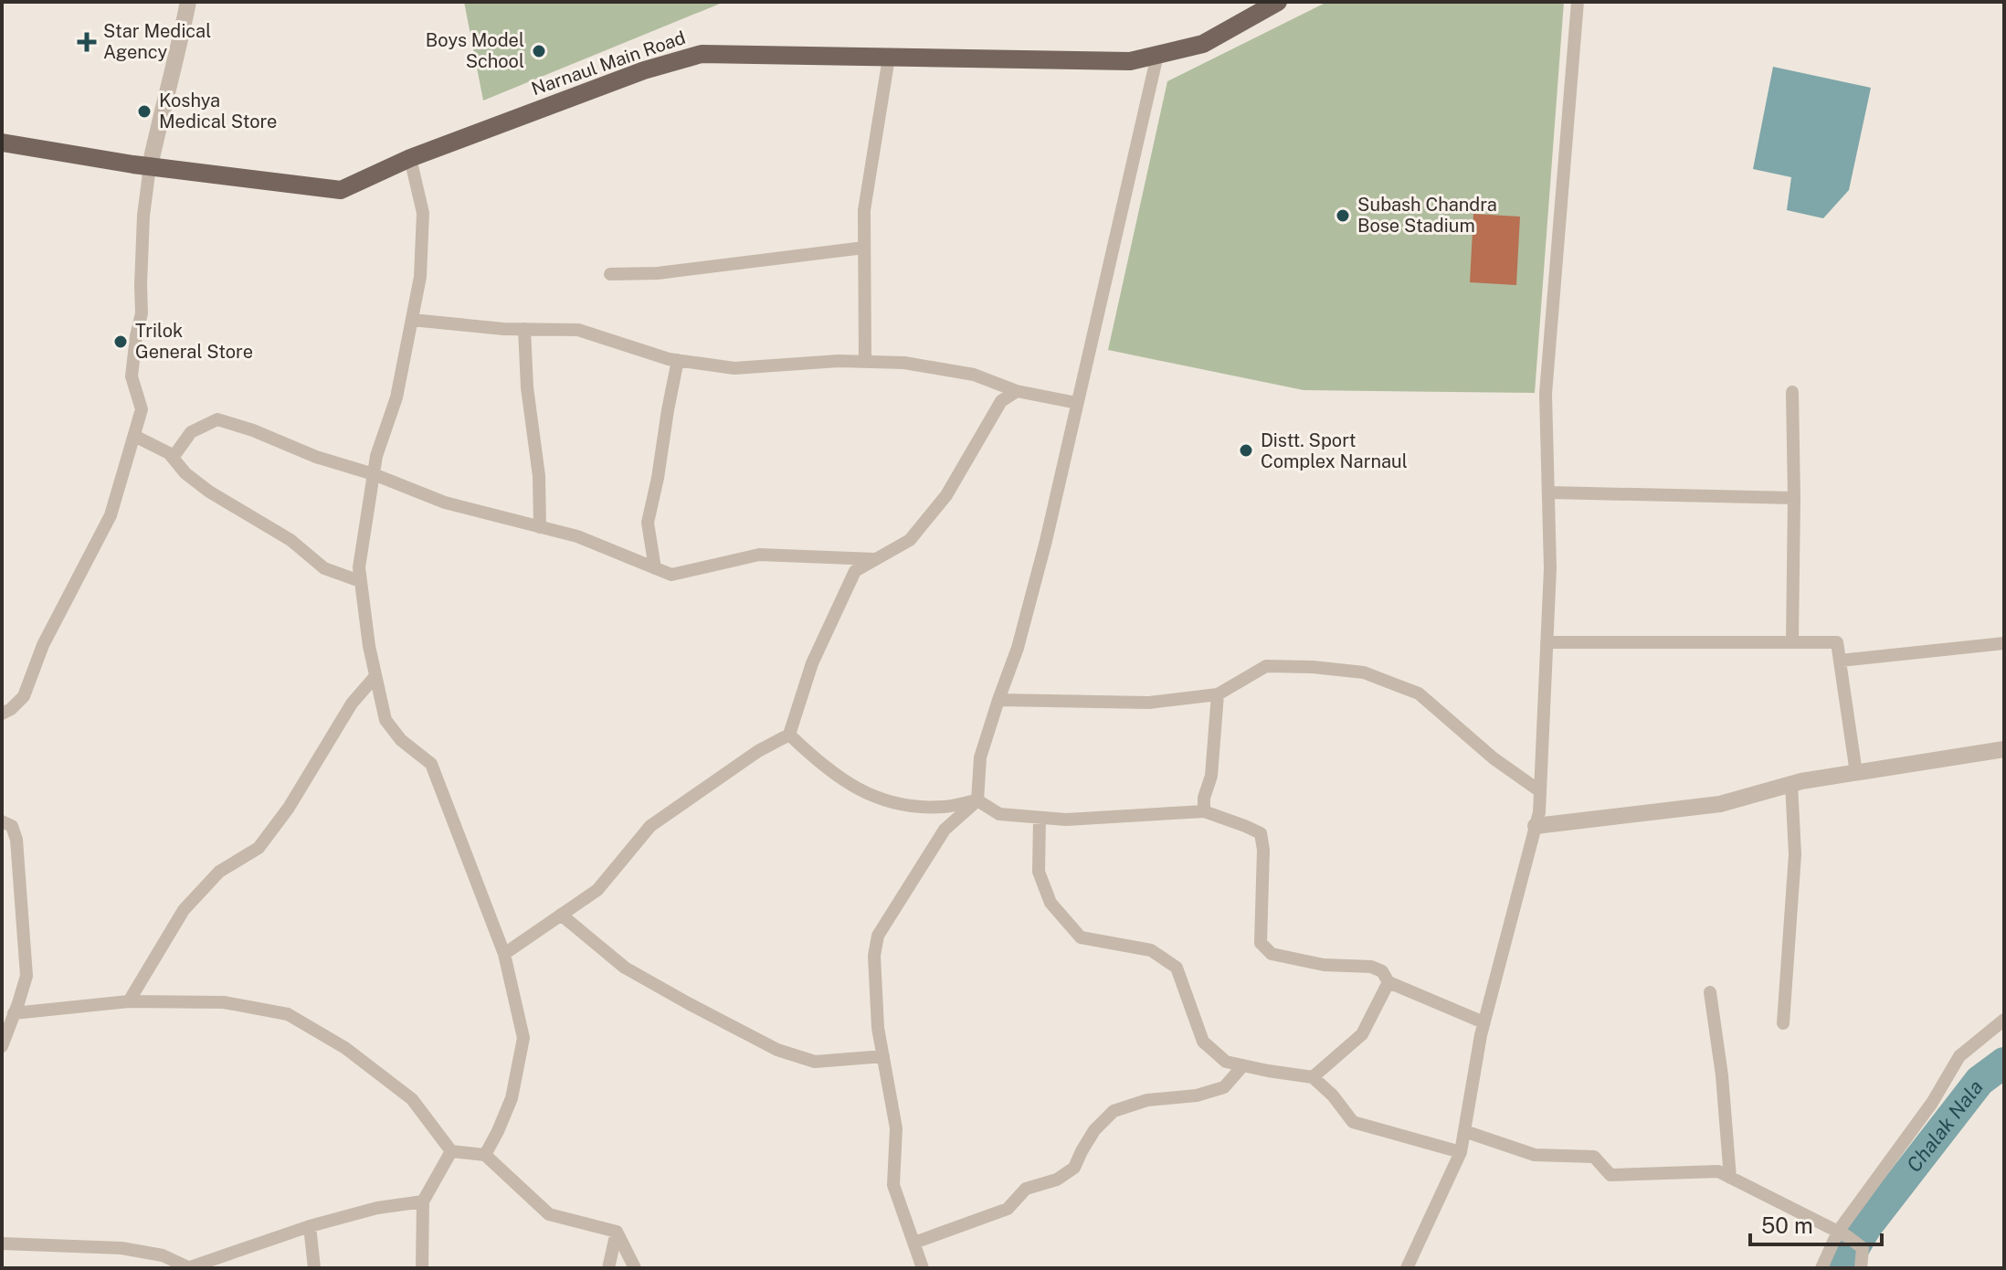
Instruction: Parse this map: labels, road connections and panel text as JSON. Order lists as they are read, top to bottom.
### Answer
{
  "streets": {
    "main road": ["Narnaul Main Road"]
  },
  "water": ["Chalak Nala"],
  "places": {
    "health": ["Star Medical Agency"],
    "other": [
      "Boys Model School",
      "Koshya Medical Store",
      "Subash Chandra Bose Stadium",
      "Trilok General Store",
      "Distt. Sport Complex Narnaul"
    ]
  },
  "scale_bar": "50 m"
}
